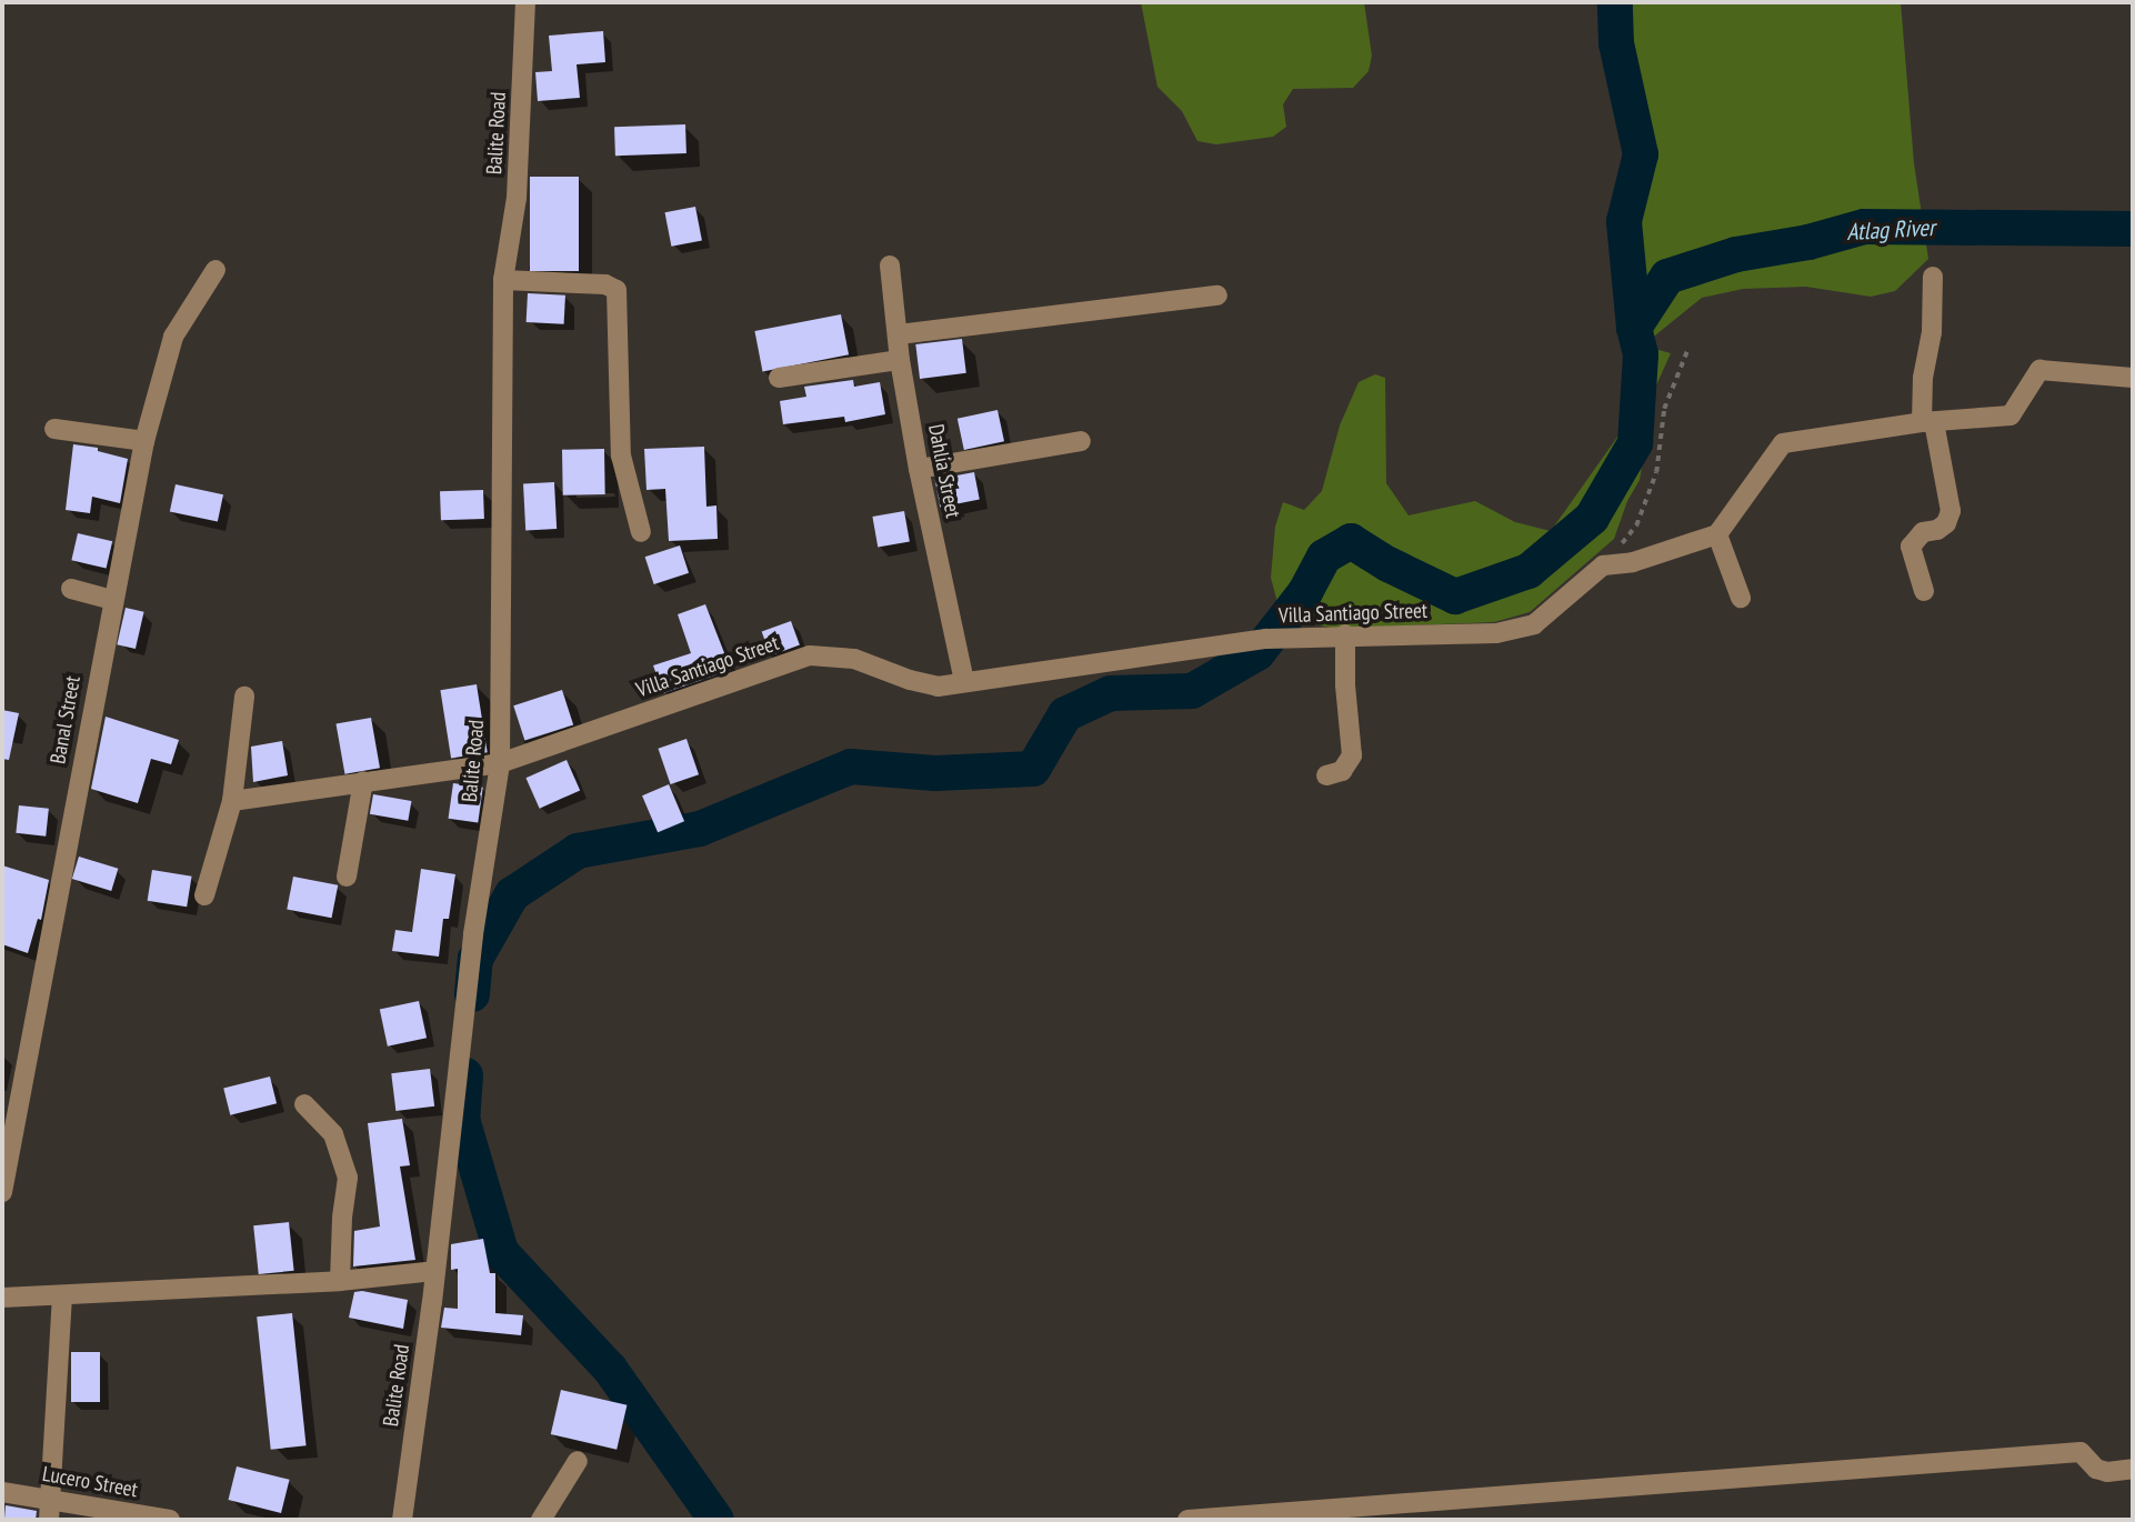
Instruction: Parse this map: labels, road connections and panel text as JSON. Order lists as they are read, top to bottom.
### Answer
{
  "streets": {
    "street": [
      "Balite Road",
      "Dahlia Street",
      "Villa Santiago Street",
      "Banal Street",
      "Lucero Street"
    ]
  },
  "crossings": [
    ["Balite Road", "Villa Santiago Street"],
    ["Dahlia Street", "Villa Santiago Street"]
  ],
  "water": ["Atlag River"]
}
